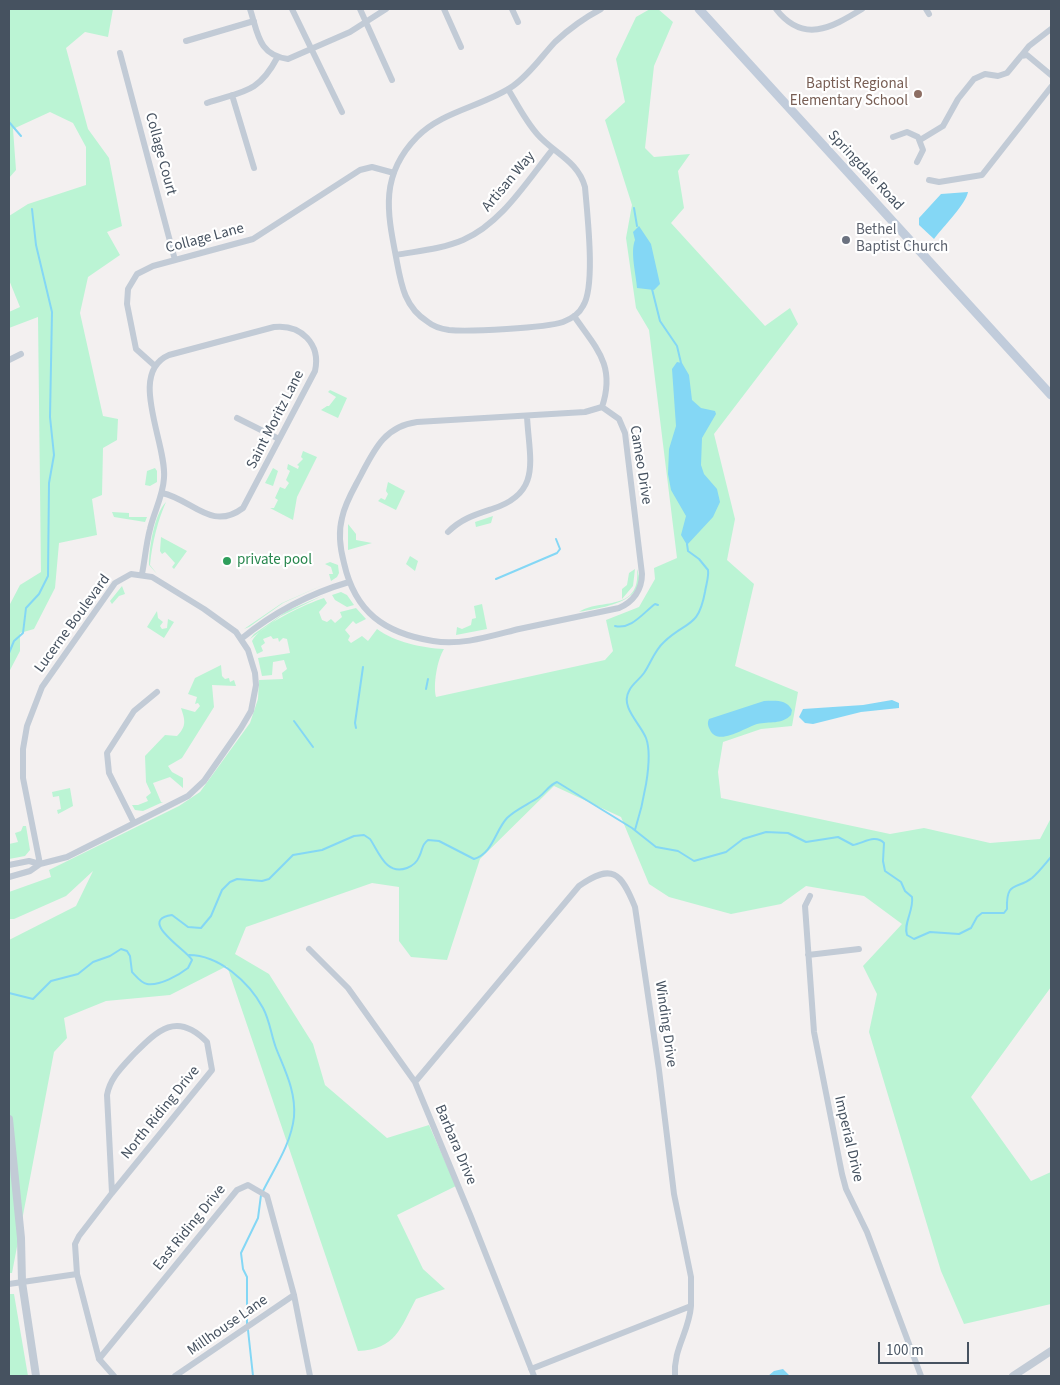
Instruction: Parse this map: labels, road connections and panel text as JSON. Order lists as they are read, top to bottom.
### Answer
{
  "streets": {
    "main road": ["Springdale Road"],
    "street": [
      "Collage Court",
      "Artisan Way",
      "Collage Lane",
      "Saint Moritz Lane",
      "Cameo Drive",
      "Lucerne Boulevard",
      "Winding Drive",
      "North Riding Drive",
      "Imperial Drive",
      "Barbara Drive",
      "East Riding Drive",
      "Millhouse Lane"
    ]
  },
  "crossings": [
    ["Collage Court", "Collage Lane"],
    ["Collage Lane", "Saint Moritz Lane"],
    ["Winding Drive", "Barbara Drive"],
    ["North Riding Drive", "East Riding Drive"],
    ["East Riding Drive", "Millhouse Lane"]
  ],
  "places": ["Baptist Regional Elementary School", "Bethel Baptist Church", "private pool"],
  "scale_bar": "100 m"
}
